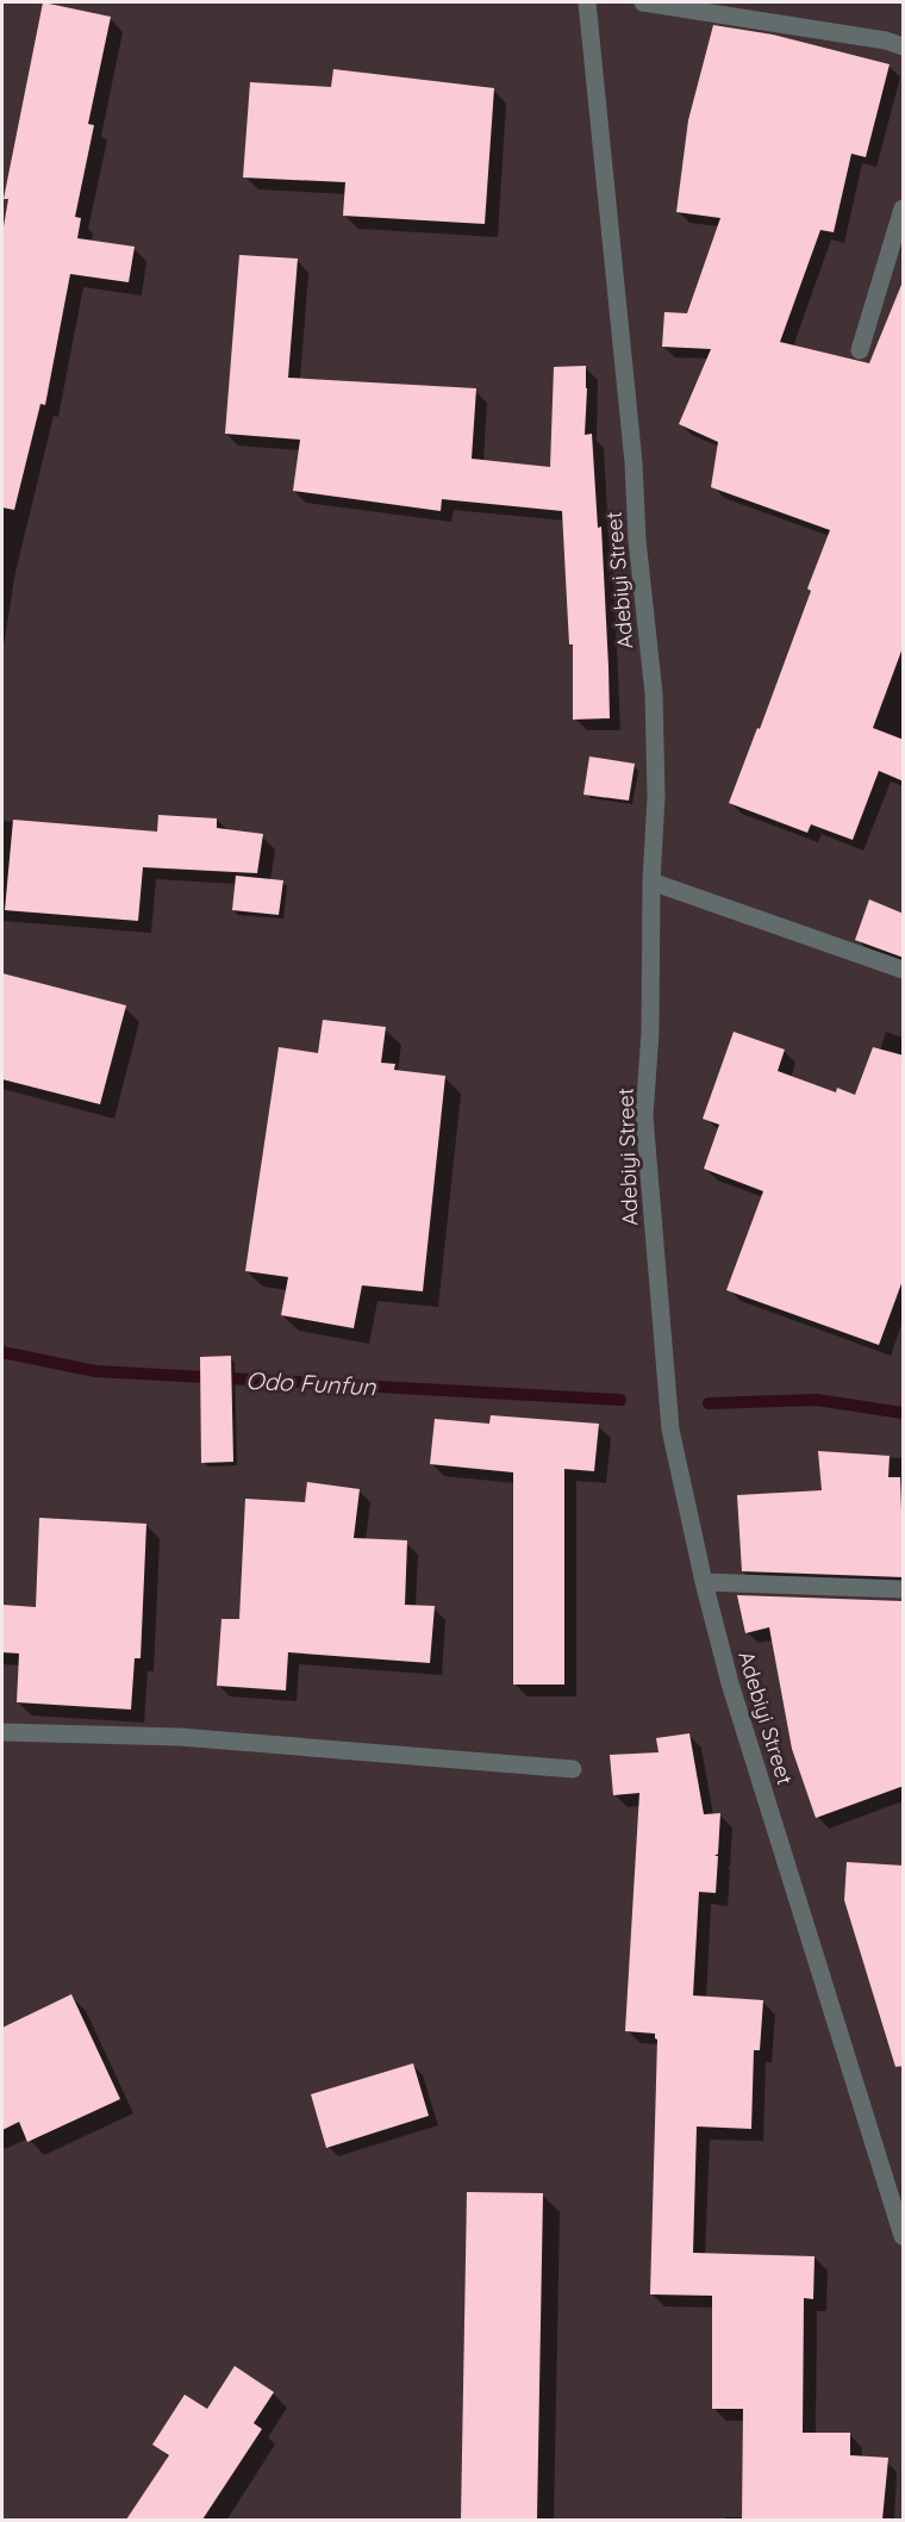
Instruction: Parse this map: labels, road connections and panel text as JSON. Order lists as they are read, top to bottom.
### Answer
{
  "streets": {
    "street": ["Adebiyi Street"]
  },
  "water": ["Odo Funfun"]
}
